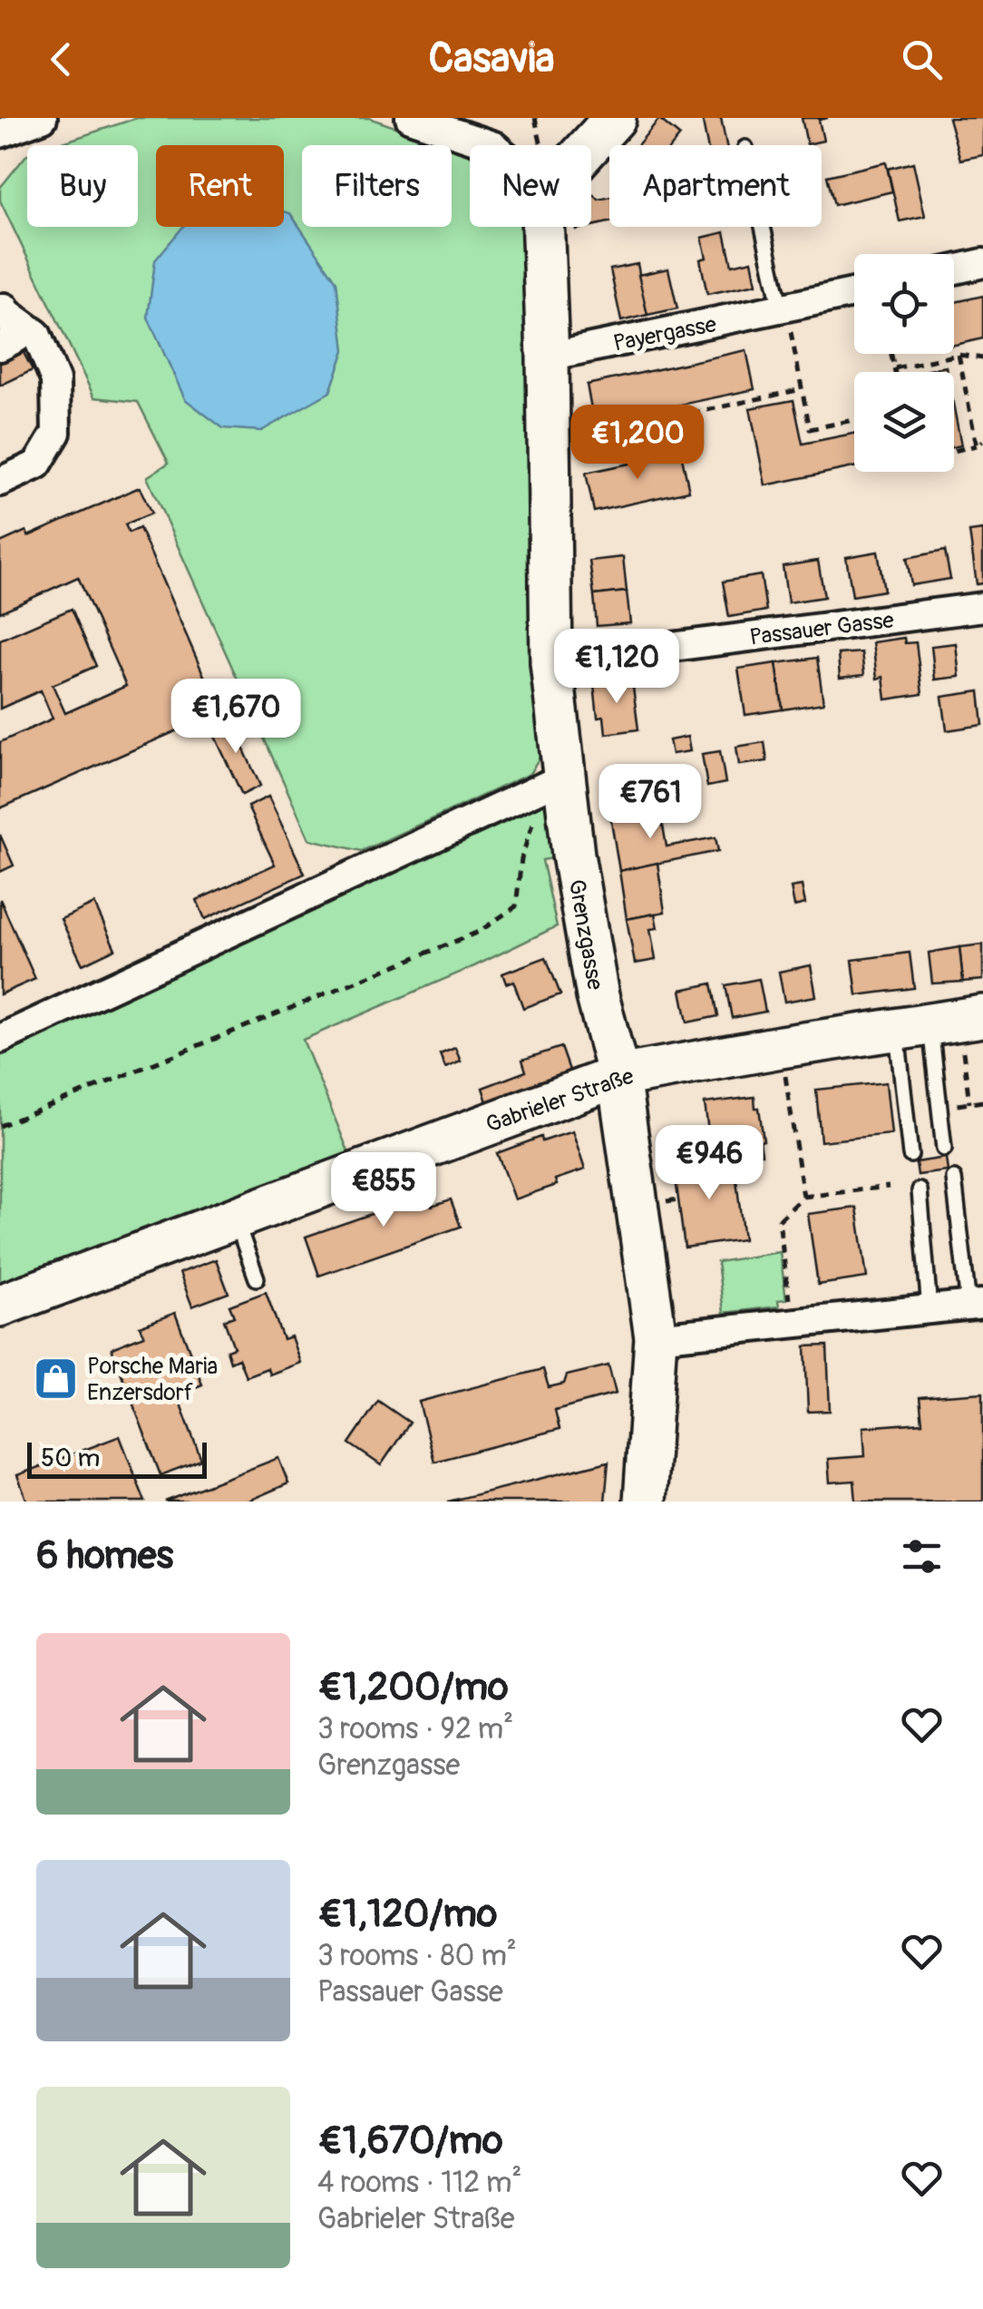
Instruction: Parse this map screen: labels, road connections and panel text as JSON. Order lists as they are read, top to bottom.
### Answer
{
  "streets": {
    "street": [
      "Payergasse",
      "Passauer Gasse",
      "Grenzgasse",
      "Gabrieler Straße"
    ]
  },
  "crossings": [
    ["Payergasse", "Grenzgasse"],
    ["Passauer Gasse", "Grenzgasse"],
    ["Grenzgasse", "Gabrieler Straße"]
  ],
  "places": {
    "shop": ["Porsche Maria Enzersdorf"]
  },
  "scale_bar": "50 m",
  "page": {
    "header": "Casavia",
    "chip": [
      "Buy",
      "Rent",
      "Filters",
      "New",
      "Apartment"
    ],
    "price": [
      "€1,200",
      "€1,120",
      "€1,670",
      "€761",
      "€946",
      "€855"
    ],
    "scale": "50 m",
    "heading": "6 homes",
    "list": [
      {
        "name": "€1,200/mo",
        "note": "3 rooms · 92 m² · Grenzgasse"
      },
      {
        "name": "€1,120/mo",
        "note": "3 rooms · 80 m² · Passauer Gasse"
      },
      {
        "name": "€1,670/mo",
        "note": "4 rooms · 112 m² · Gabrieler Straße"
      }
    ]
  }
}
